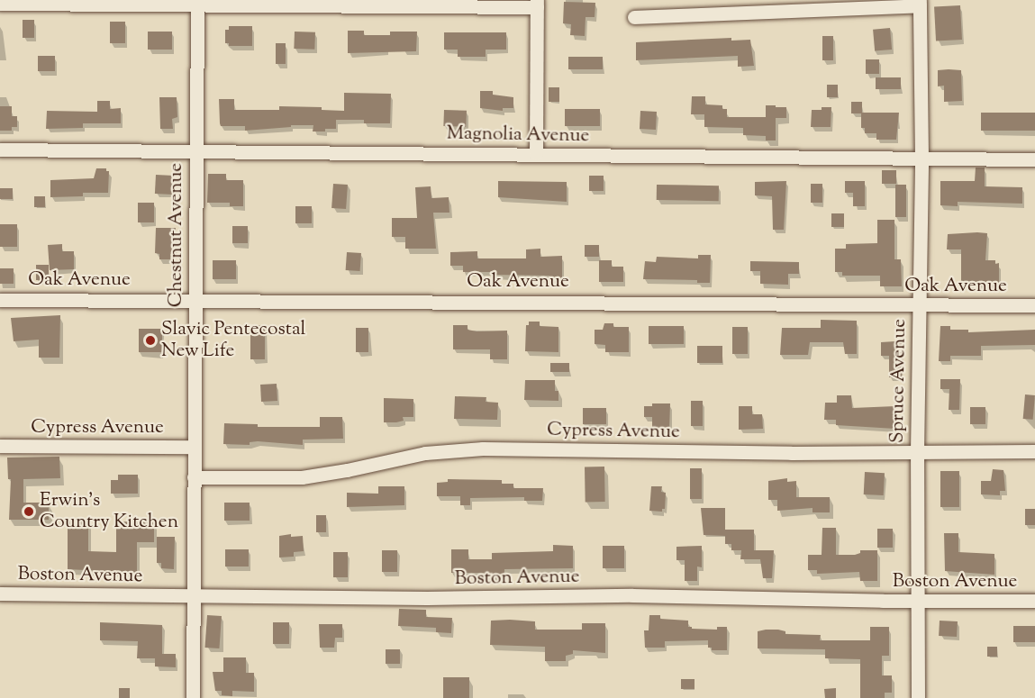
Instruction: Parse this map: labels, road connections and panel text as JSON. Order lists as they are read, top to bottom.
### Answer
{
  "streets": {
    "street": [
      "Magnolia Avenue",
      "Chestnut Avenue",
      "Oak Avenue",
      "Spruce Avenue",
      "Cypress Avenue",
      "Boston Avenue"
    ]
  },
  "crossings": [
    ["Magnolia Avenue", "Chestnut Avenue"],
    ["Magnolia Avenue", "Spruce Avenue"],
    ["Chestnut Avenue", "Oak Avenue"],
    ["Chestnut Avenue", "Cypress Avenue"],
    ["Chestnut Avenue", "Boston Avenue"],
    ["Oak Avenue", "Spruce Avenue"],
    ["Spruce Avenue", "Cypress Avenue"],
    ["Spruce Avenue", "Boston Avenue"]
  ],
  "places": ["Slavic Pentecostal New Life", "Erwin's Country Kitchen"]
}
